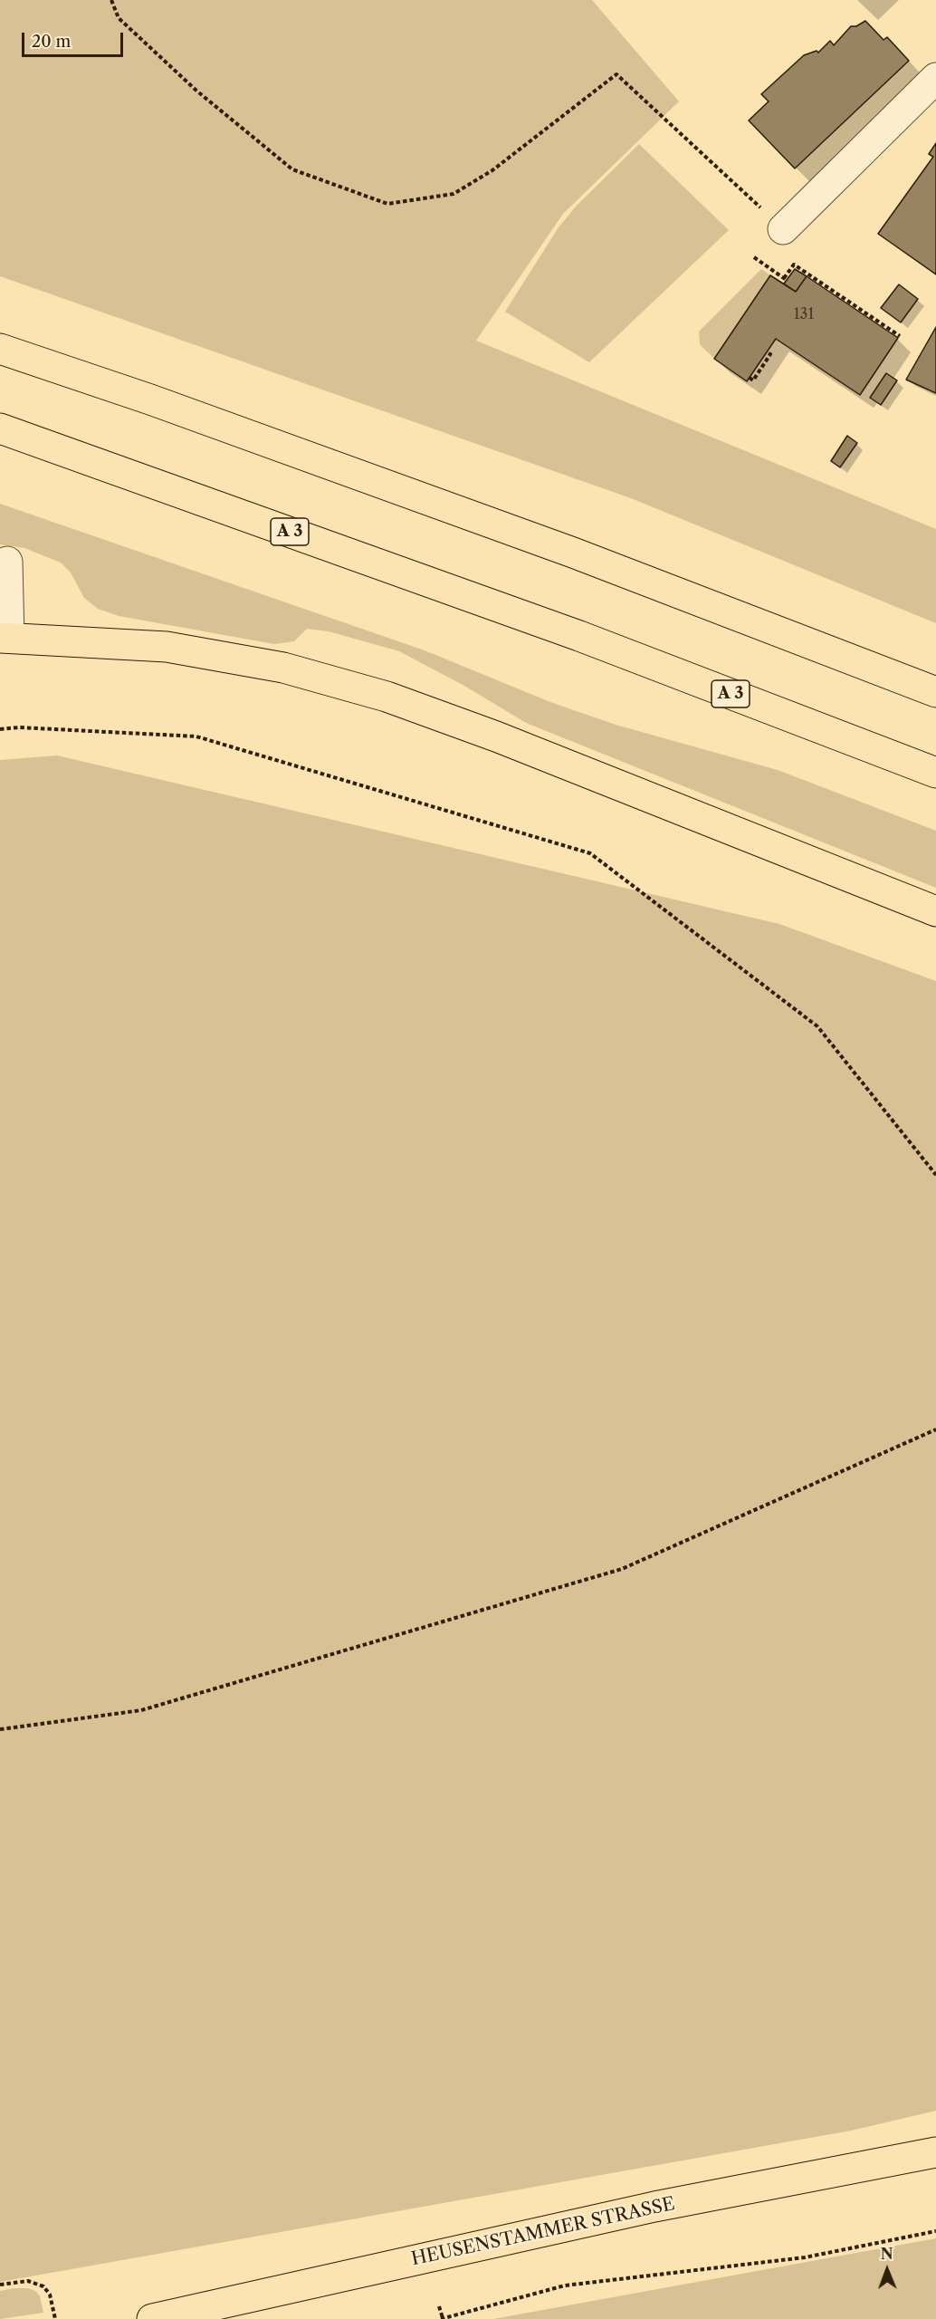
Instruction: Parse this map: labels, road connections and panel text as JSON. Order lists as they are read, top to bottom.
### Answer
{
  "streets": {
    "main road": ["A 3", "HEUSENSTAMMER STRASSE"]
  },
  "house_numbers": ["131"],
  "scale_bar": "20 m",
  "north": "top"
}
